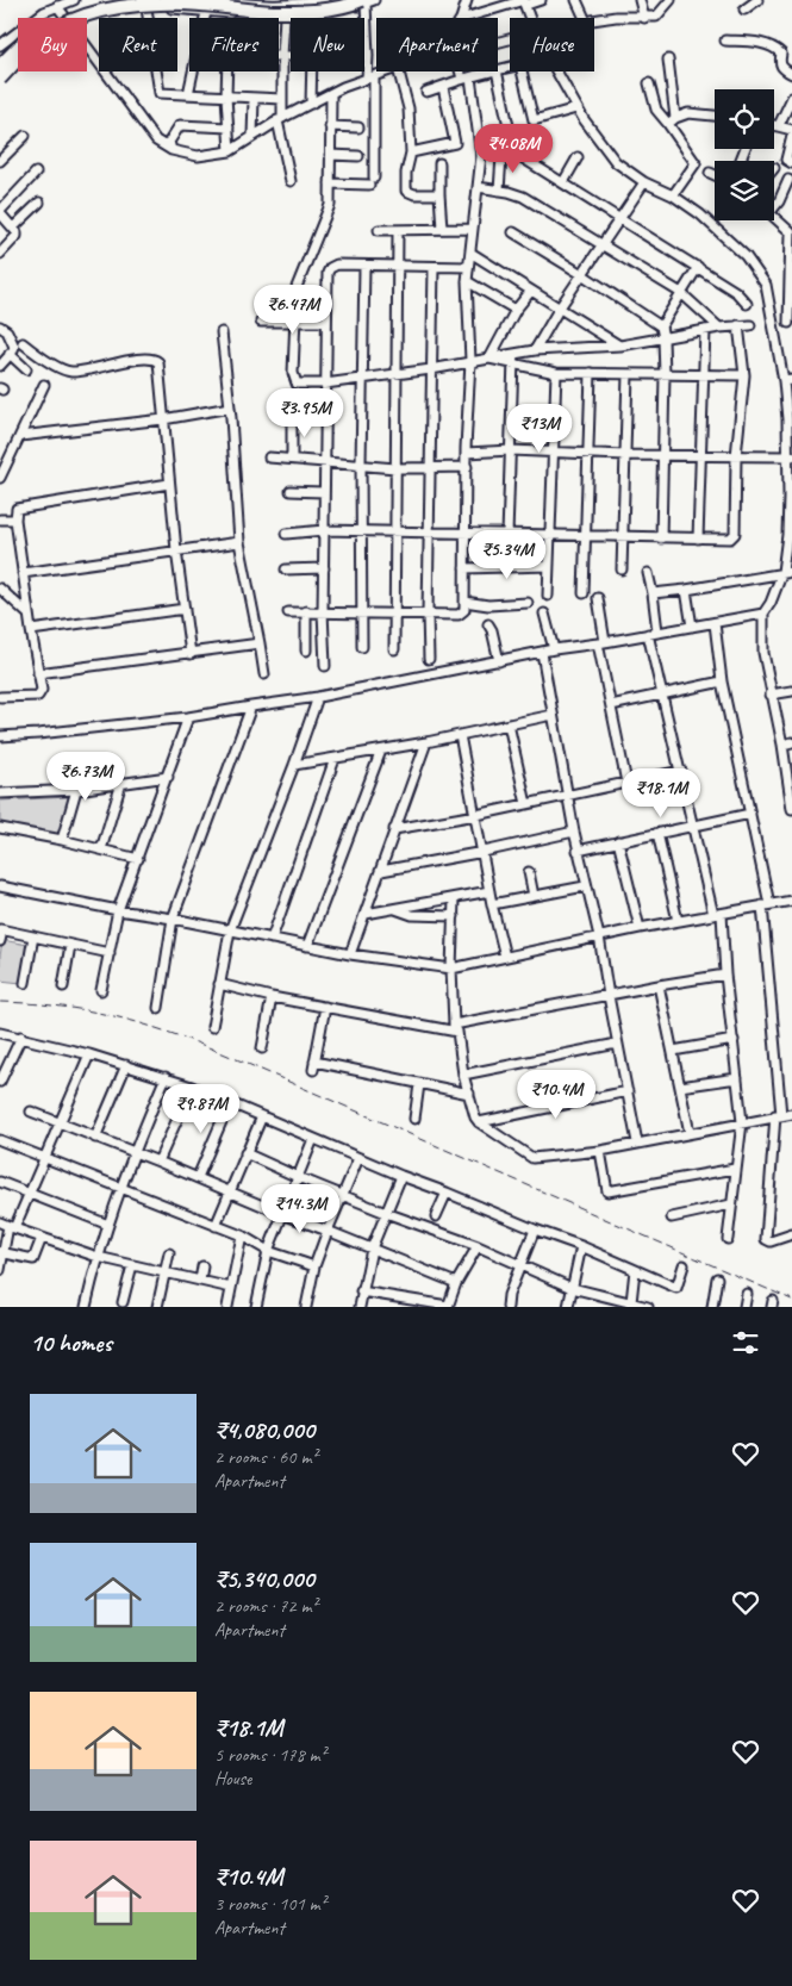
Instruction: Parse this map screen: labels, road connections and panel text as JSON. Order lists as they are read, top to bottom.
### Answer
{
  "page": {
    "chip": [
      "Buy",
      "Rent",
      "Filters",
      "New",
      "Apartment",
      "House"
    ],
    "price": [
      "₹4.08M",
      "₹6.47M",
      "₹3.95M",
      "₹13M",
      "₹5.34M",
      "₹6.73M",
      "₹18.1M",
      "₹10.4M",
      "₹9.87M",
      "₹14.3M"
    ],
    "heading": "10 homes",
    "list": [
      {
        "name": "₹4,080,000",
        "note": "2 rooms · 60 m² · Apartment"
      },
      {
        "name": "₹5,340,000",
        "note": "2 rooms · 72 m² · Apartment"
      },
      {
        "name": "₹18.1M",
        "note": "5 rooms · 178 m² · House"
      },
      {
        "name": "₹10.4M",
        "note": "3 rooms · 101 m² · Apartment"
      }
    ]
  }
}
